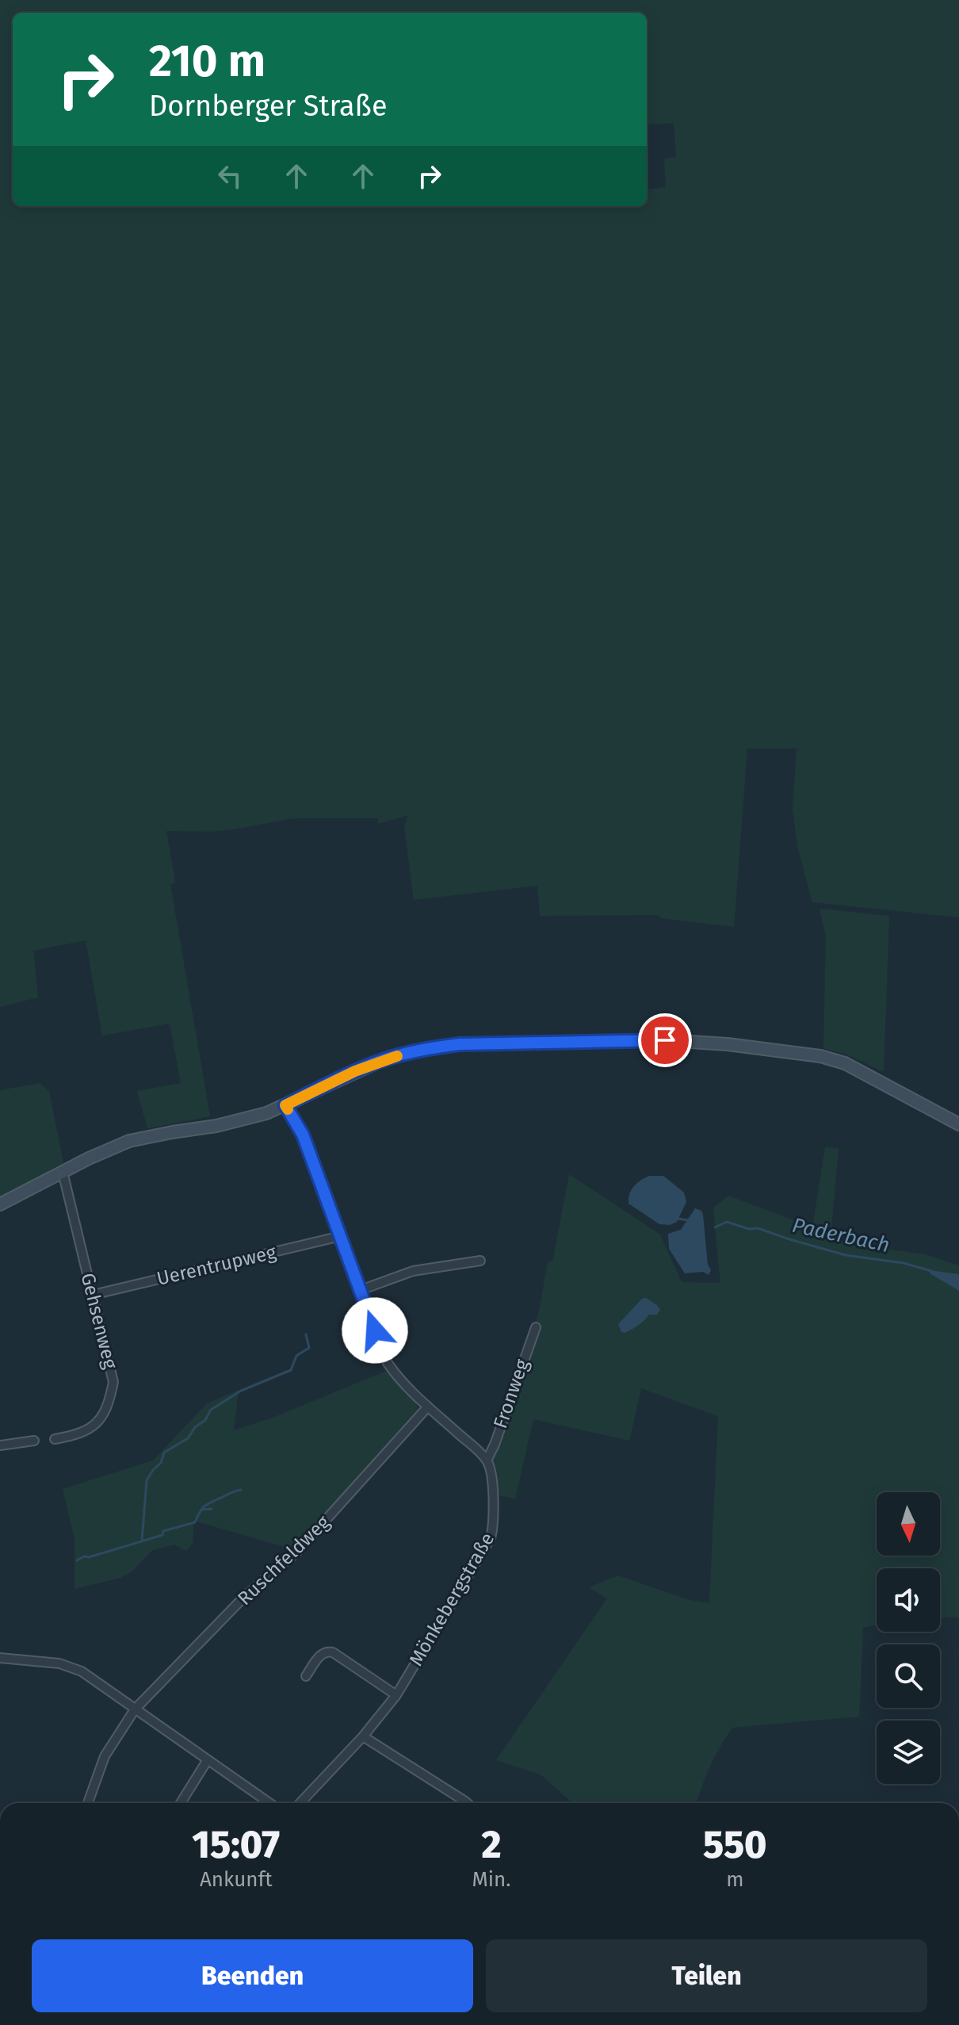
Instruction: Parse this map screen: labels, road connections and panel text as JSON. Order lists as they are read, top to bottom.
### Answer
{
  "streets": {
    "street": [
      "Uerentrupweg",
      "Gehsenweg",
      "Fronweg",
      "Ruschfeldweg",
      "Mönkebergstraße"
    ]
  },
  "crossings": [
    ["Uerentrupweg", "Gehsenweg"],
    ["Fronweg", "Mönkebergstraße"],
    ["Ruschfeldweg", "Mönkebergstraße"]
  ],
  "water": ["Paderbach"],
  "north": "bottom",
  "page": {
    "turn": ["210 m", "Dornberger Straße"],
    "eta": [
      "15:07",
      "Ankunft",
      "2",
      "Min.",
      "550",
      "m"
    ],
    "buttons": ["Beenden", "Teilen"]
  }
}
